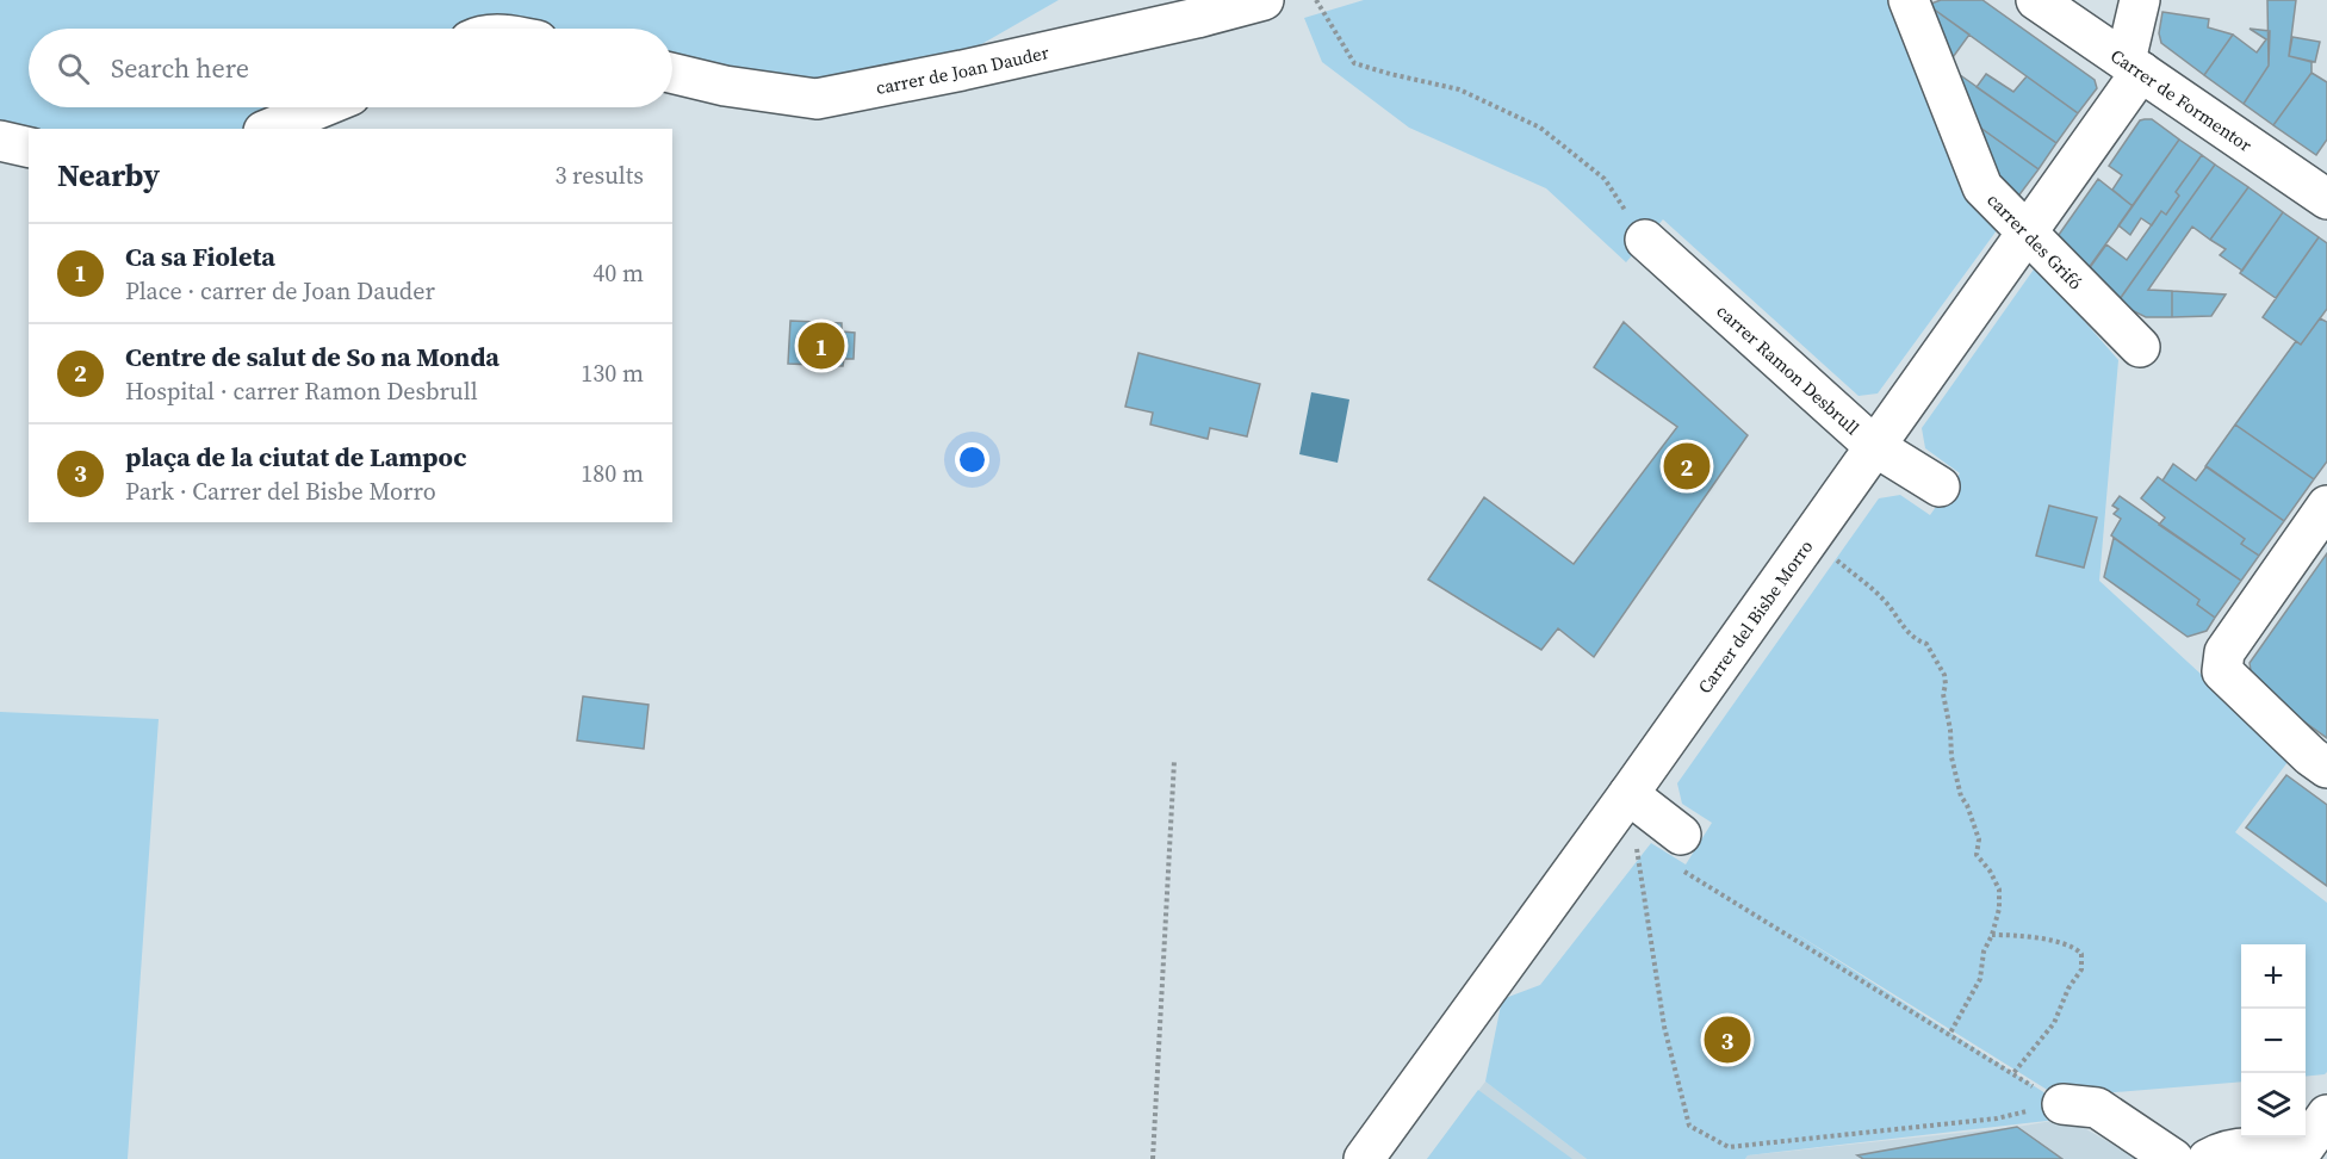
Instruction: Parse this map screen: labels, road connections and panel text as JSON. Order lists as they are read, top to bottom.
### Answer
{
  "streets": {
    "street": [
      "carrer de Joan Dauder",
      "Carrer de Formentor",
      "carrer des Grifó",
      "carrer Ramon Desbrull",
      "Carrer del Bisbe Morro"
    ]
  },
  "crossings": [
    ["Carrer de Formentor", "Carrer del Bisbe Morro"],
    ["carrer des Grifó", "Carrer del Bisbe Morro"],
    ["carrer Ramon Desbrull", "Carrer del Bisbe Morro"]
  ],
  "page": {
    "search": "Search here",
    "heading": ["Nearby", "3 results"],
    "list": [
      {
        "mark": "1",
        "name": "Ca sa Fioleta",
        "note": "Place · carrer de Joan Dauder",
        "value": "40 m"
      },
      {
        "mark": "2",
        "name": "Centre de salut de So na Monda",
        "note": "Hospital · carrer Ramon Desbrull",
        "value": "130 m"
      },
      {
        "mark": "3",
        "name": "plaça de la ciutat de Lampoc",
        "note": "Park · Carrer del Bisbe Morro",
        "value": "180 m"
      }
    ],
    "pins": ["1", "2", "3"],
    "map_buttons": ["+", "−"]
  }
}
